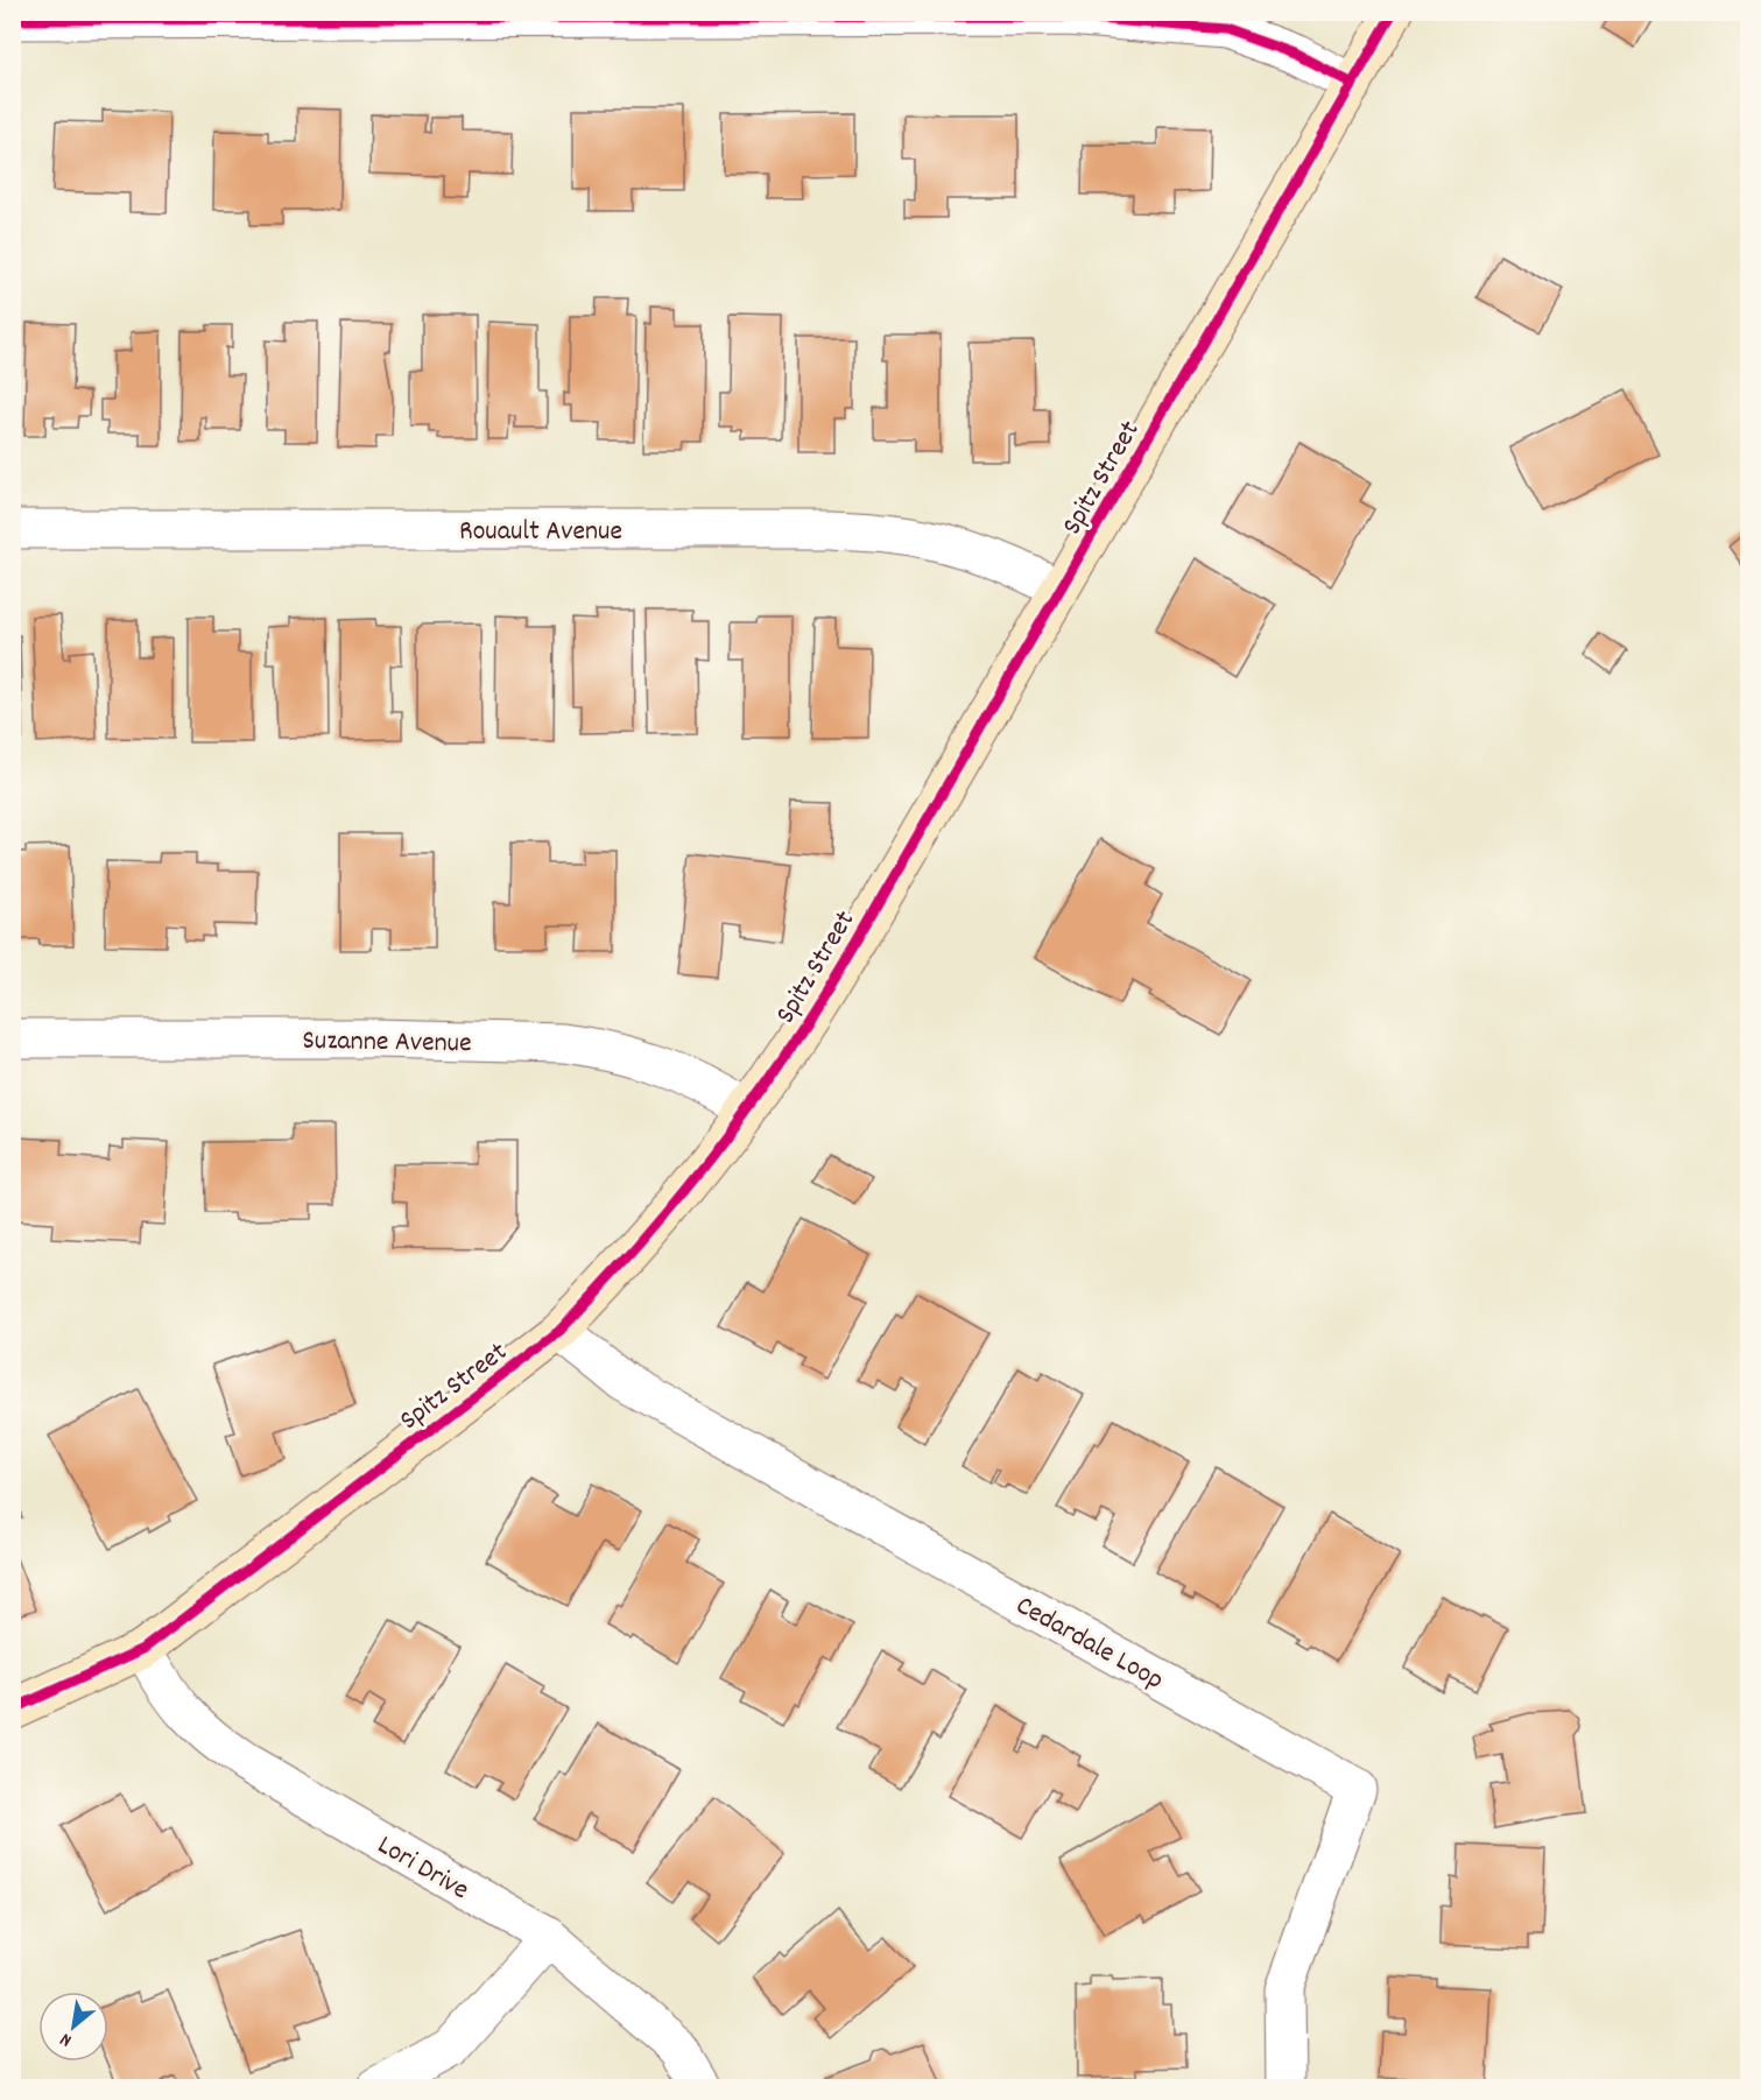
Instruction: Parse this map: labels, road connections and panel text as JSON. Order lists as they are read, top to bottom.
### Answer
{
  "streets": {
    "street": [
      "Spitz Street",
      "Rouault Avenue",
      "Suzanne Avenue",
      "Cedardale Loop",
      "Lori Drive"
    ]
  },
  "crossings": [
    ["Spitz Street", "Rouault Avenue"],
    ["Spitz Street", "Suzanne Avenue"],
    ["Spitz Street", "Cedardale Loop"],
    ["Spitz Street", "Lori Drive"]
  ],
  "north": "bottom left"
}
